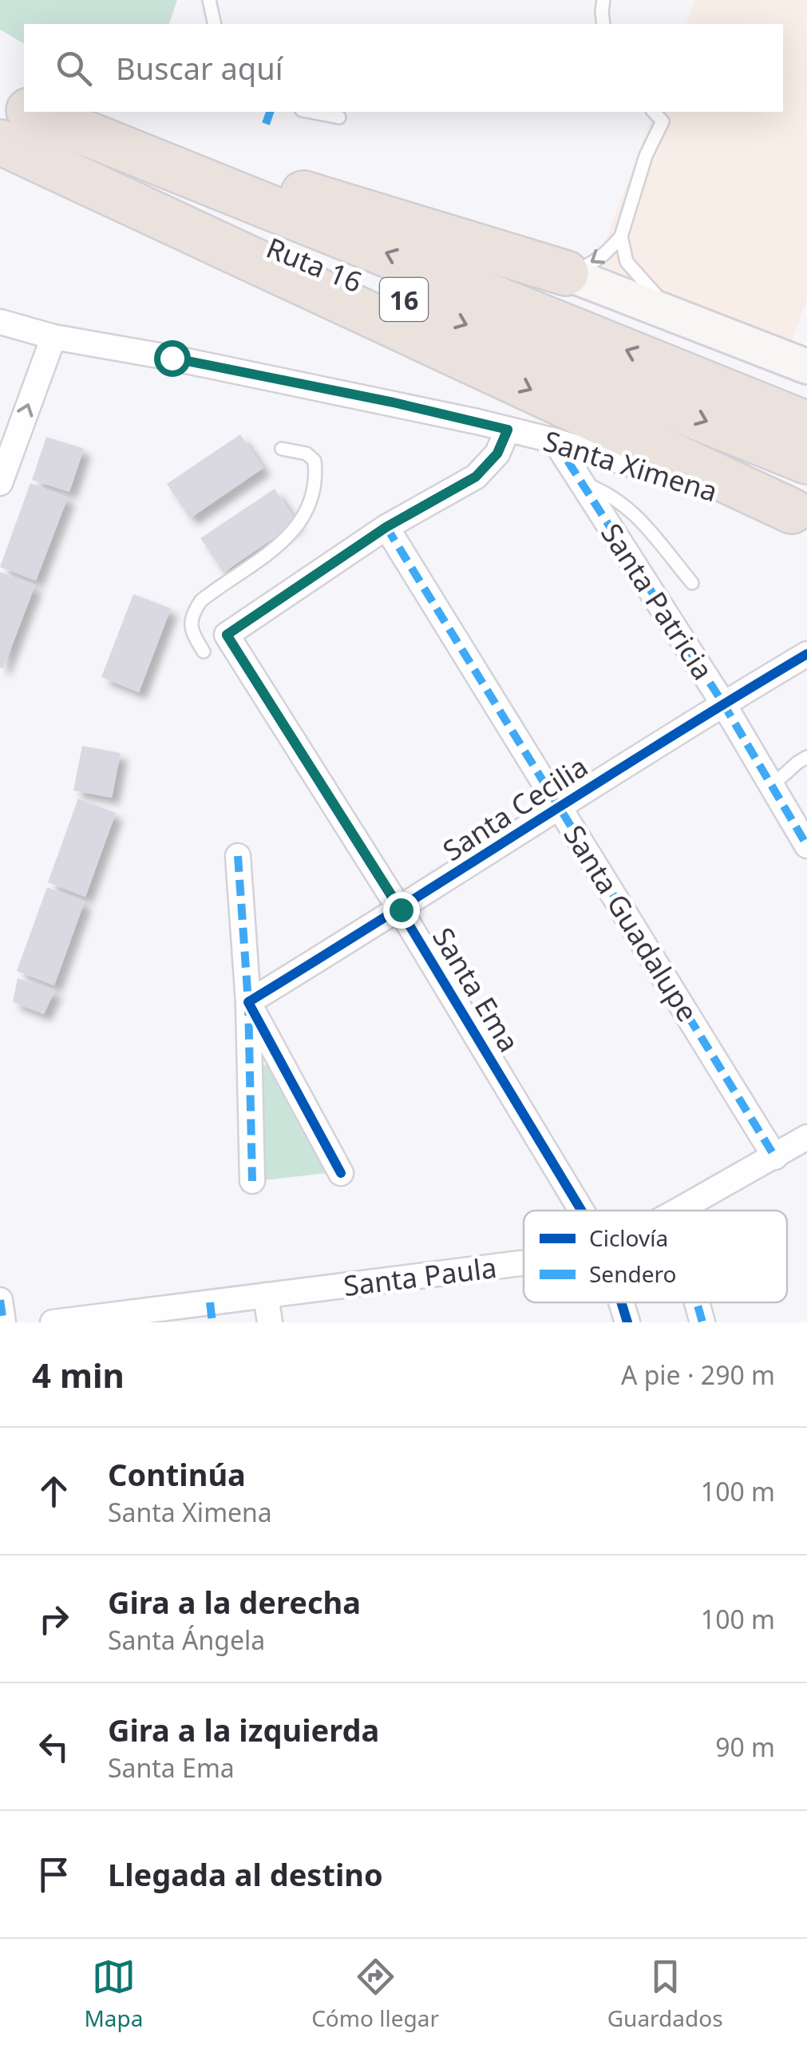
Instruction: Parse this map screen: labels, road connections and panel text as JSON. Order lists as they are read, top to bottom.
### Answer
{
  "streets": {
    "highway": ["Ruta 16", "16"],
    "street": [
      "Santa Ximena",
      "Santa Patricia",
      "Santa Cecilia",
      "Santa Guadalupe",
      "Santa Ema",
      "Santa Paula"
    ]
  },
  "crossings": [
    ["Santa Ximena", "Santa Patricia"],
    ["Santa Patricia", "Santa Cecilia"],
    ["Santa Cecilia", "Santa Guadalupe"],
    ["Santa Cecilia", "Santa Ema"],
    ["Santa Guadalupe", "Santa Ema"],
    ["Santa Guadalupe", "Santa Paula"]
  ],
  "legend": ["Ciclovía", "Sendero"],
  "page": {
    "search": "Buscar aquí",
    "heading": ["4 min", "A pie · 290 m"],
    "list": [
      ["Continúa", "Santa Ximena", "100 m"],
      ["Gira a la derecha", "Santa Ángela", "100 m"],
      ["Gira a la izquierda", "Santa Ema", "90 m"],
      "Llegada al destino"
    ],
    "nav": ["Mapa", "Cómo llegar", "Guardados"]
  }
}
